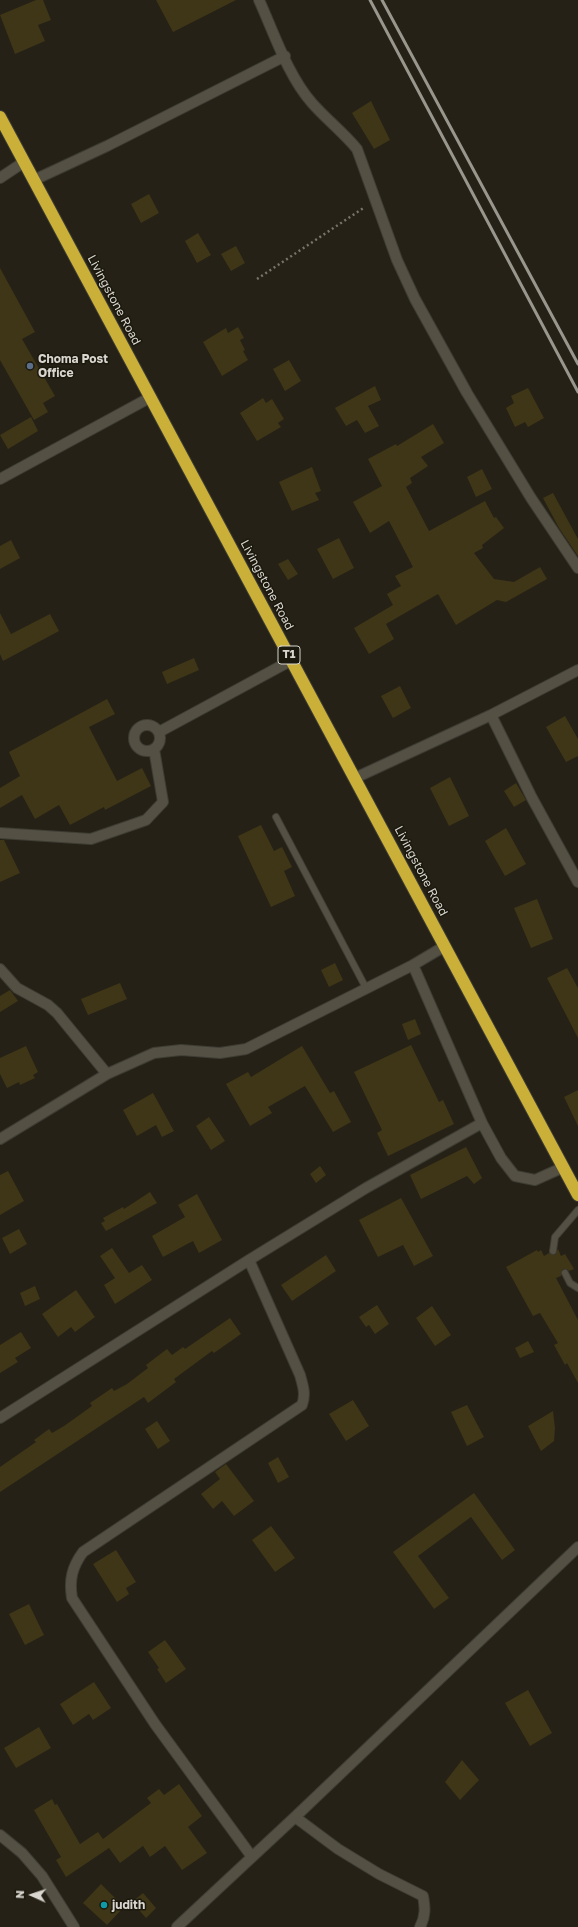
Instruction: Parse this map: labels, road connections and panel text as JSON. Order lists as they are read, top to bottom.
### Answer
{
  "streets": {
    "highway": ["Livingstone Road", "T1"]
  },
  "places": ["Choma Post Office", "judith"],
  "north": "left"
}
